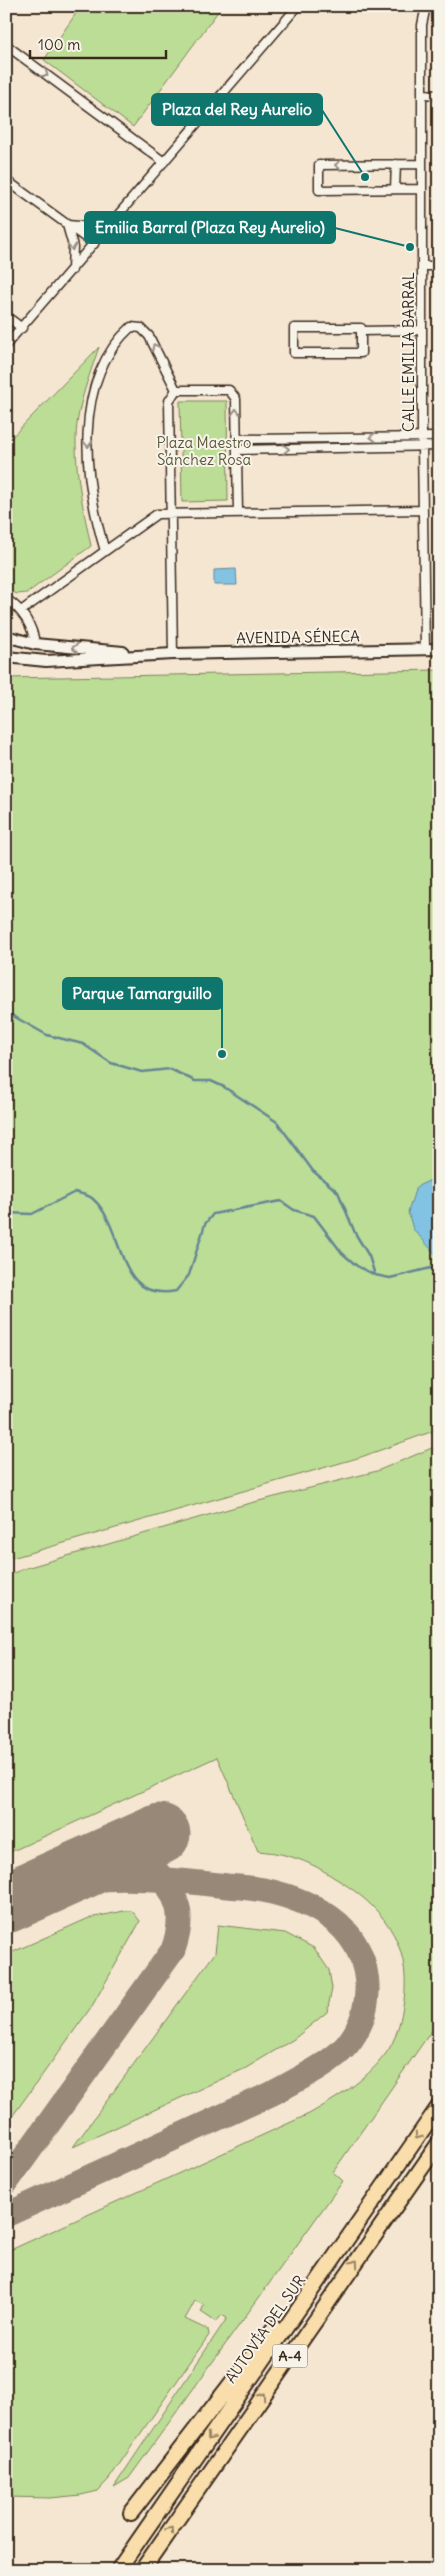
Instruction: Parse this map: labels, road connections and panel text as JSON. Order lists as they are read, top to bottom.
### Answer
{
  "streets": {
    "highway": ["AUTOVÍA DEL SUR", "A-4"],
    "street": ["CALLE EMILIA BARRAL", "AVENIDA SÉNECA"]
  },
  "crossings": [
    ["CALLE EMILIA BARRAL", "AVENIDA SÉNECA"]
  ],
  "parks": ["Plaza Maestro Sánchez Rosa"],
  "places": ["Plaza del Rey Aurelio", "Emilia Barral (Plaza Rey Aurelio)", "Parque Tamarguillo"],
  "scale_bar": "100 m"
}
